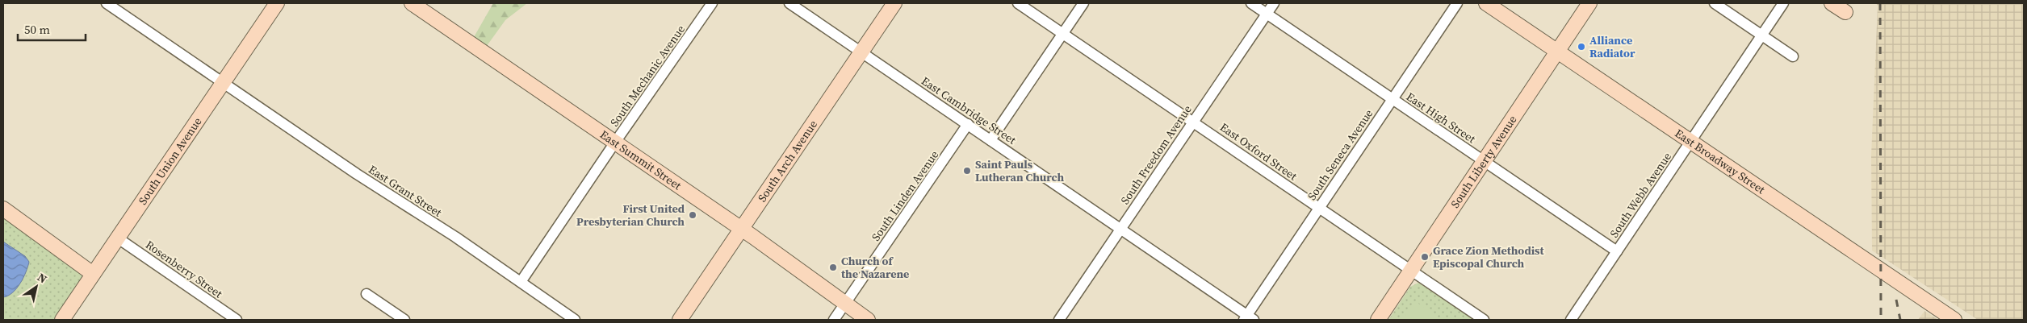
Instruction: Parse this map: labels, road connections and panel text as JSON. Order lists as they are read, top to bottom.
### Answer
{
  "streets": {
    "street": [
      "South Mechanic Avenue",
      "East Cambridge Street",
      "East High Street",
      "East Oxford Street",
      "South Freedom Avenue",
      "South Seneca Avenue",
      "East Summit Street",
      "South Union Avenue",
      "South Arch Avenue",
      "South Liberty Avenue",
      "East Broadway Street",
      "East Grant Street",
      "South Webb Avenue",
      "South Linden Avenue",
      "Rosenberry Street"
    ]
  },
  "crossings": [
    ["South Mechanic Avenue", "East Summit Street"],
    ["South Mechanic Avenue", "East Grant Street"],
    ["East Cambridge Street", "South Freedom Avenue"],
    ["East Cambridge Street", "South Seneca Avenue"],
    ["East Cambridge Street", "South Arch Avenue"],
    ["East Cambridge Street", "South Linden Avenue"],
    ["East High Street", "South Freedom Avenue"],
    ["East High Street", "South Seneca Avenue"],
    ["East High Street", "South Liberty Avenue"],
    ["East High Street", "South Webb Avenue"],
    ["East Oxford Street", "South Freedom Avenue"],
    ["East Oxford Street", "South Seneca Avenue"],
    ["East Oxford Street", "South Liberty Avenue"],
    ["East Summit Street", "South Arch Avenue"],
    ["East Summit Street", "South Linden Avenue"],
    ["South Union Avenue", "East Grant Street"],
    ["South Union Avenue", "Rosenberry Street"],
    ["South Liberty Avenue", "East Broadway Street"],
    ["East Broadway Street", "South Webb Avenue"]
  ],
  "places": [
    "Alliance Radiator",
    "Saint Pauls Lutheran Church",
    "First United Presbyterian Church",
    "Grace Zion Methodist Episcopal Church",
    "Church of the Nazarene"
  ],
  "scale_bar": "50 m",
  "north": "top right"
}
